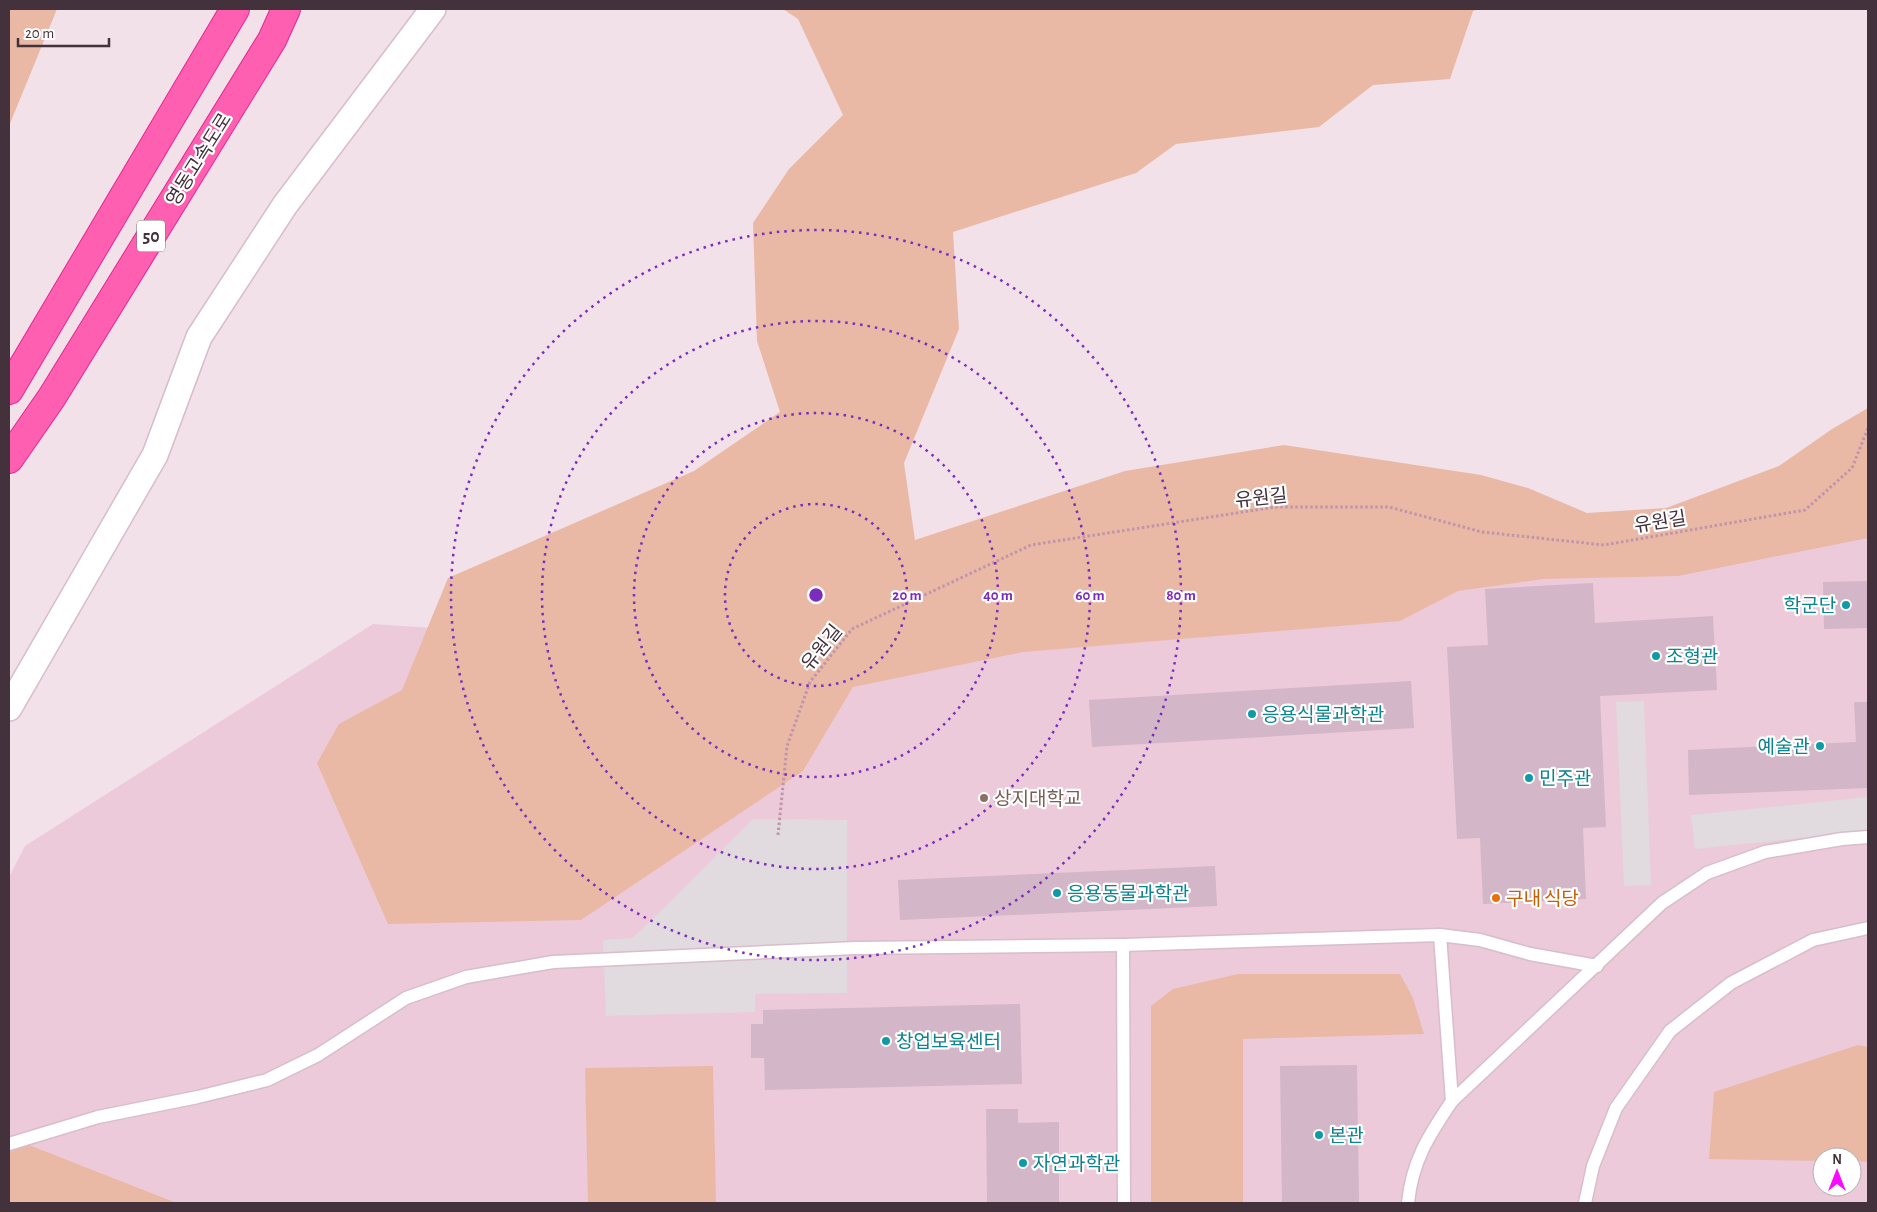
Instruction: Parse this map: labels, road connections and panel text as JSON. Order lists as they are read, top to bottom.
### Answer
{
  "streets": {
    "highway": ["영동고속도로", "50"],
    "path": ["유원길"]
  },
  "places": [
    "학군단",
    "조형관",
    "응용식물과학관",
    "예술관",
    "민주관",
    "상지대학교",
    "응용동물과학관",
    "구내 식당",
    "창업보육센터",
    "본관",
    "자연과학관"
  ],
  "scale_bar": "20 m",
  "north": "top",
  "rings": [
    "20 m",
    "40 m",
    "60 m",
    "80 m"
  ]
}
